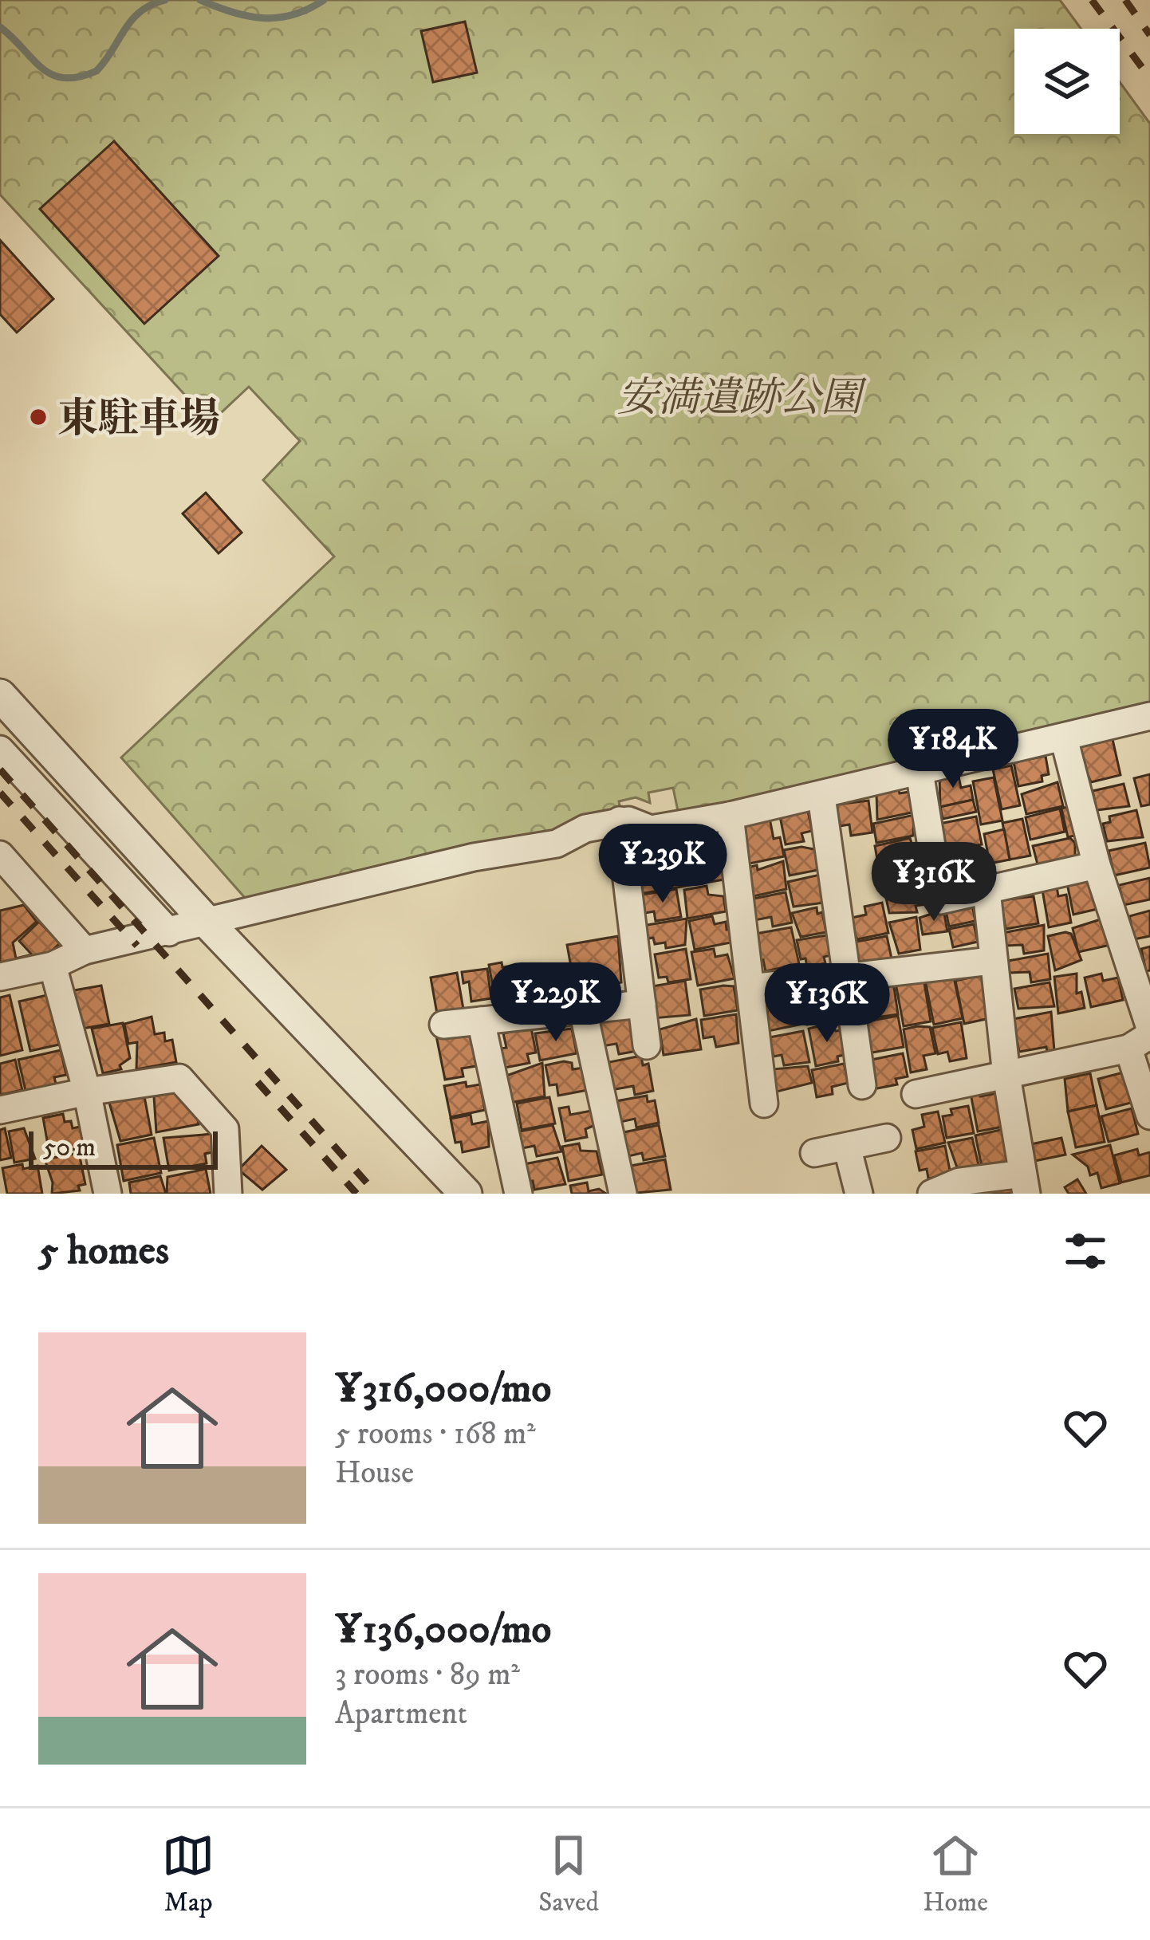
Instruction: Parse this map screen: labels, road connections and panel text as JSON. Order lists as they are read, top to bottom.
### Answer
{
  "parks": ["安満遺跡公園"],
  "places": ["東駐車場"],
  "scale_bar": "50 m",
  "page": {
    "price": [
      "¥184K",
      "¥239K",
      "¥316K",
      "¥229K",
      "¥136K"
    ],
    "scale": "50 m",
    "heading": "5 homes",
    "list": [
      {
        "name": "¥316,000/mo",
        "note": "5 rooms · 168 m² · House"
      },
      {
        "name": "¥136,000/mo",
        "note": "3 rooms · 89 m² · Apartment"
      }
    ],
    "tabs": ["Map", "Saved", "Home"]
  }
}
